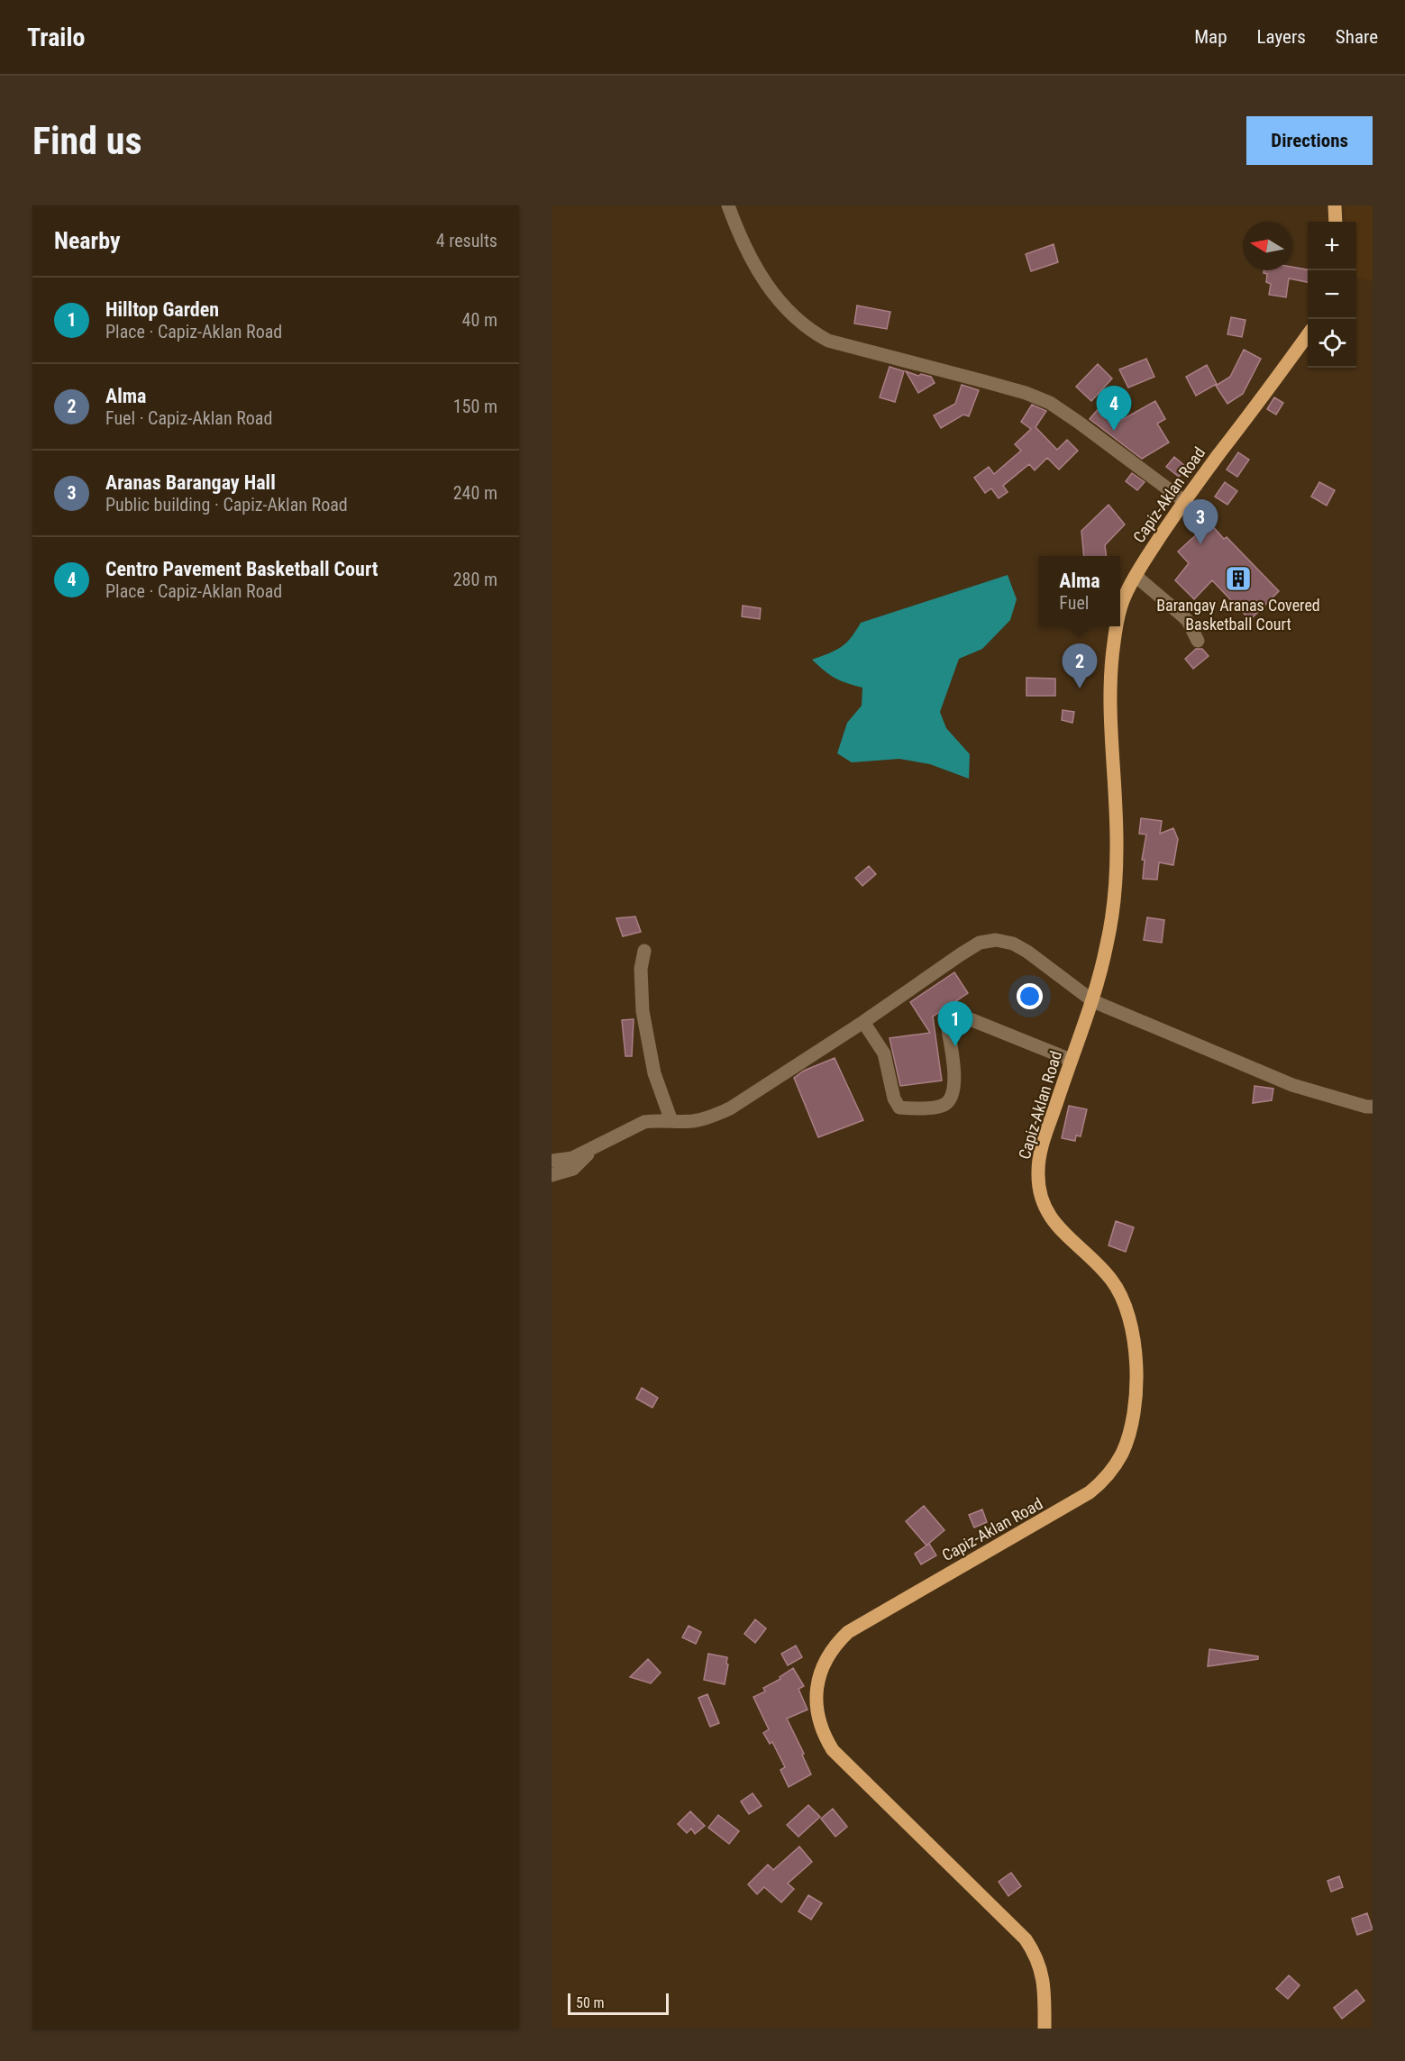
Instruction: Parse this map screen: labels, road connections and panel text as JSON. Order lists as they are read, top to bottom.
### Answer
{
  "streets": {
    "main road": ["Capiz-Aklan Road"]
  },
  "places": {
    "building": ["Barangay Aranas Covered Basketball Court"]
  },
  "scale_bar": "50 m",
  "north": "left",
  "page": {
    "header": "Trailo",
    "nav": ["Map", "Layers", "Share"],
    "buttons": "Directions",
    "title": "Find us",
    "heading": ["Nearby", "4 results"],
    "map_buttons": ["+", "−"],
    "list": [
      {
        "mark": "1",
        "name": "Hilltop Garden",
        "note": "Place · Capiz-Aklan Road",
        "value": "40 m"
      },
      {
        "mark": "2",
        "name": "Alma",
        "note": "Fuel · Capiz-Aklan Road",
        "value": "150 m"
      },
      {
        "mark": "3",
        "name": "Aranas Barangay Hall",
        "note": "Public building · Capiz-Aklan Road",
        "value": "240 m"
      },
      {
        "mark": "4",
        "name": "Centro Pavement Basketball Court",
        "note": "Place · Capiz-Aklan Road",
        "value": "280 m"
      }
    ],
    "pins": [
      "4",
      "3",
      "2",
      "1"
    ],
    "popup": ["Alma", "Fuel"],
    "scale": "50 m"
  }
}
